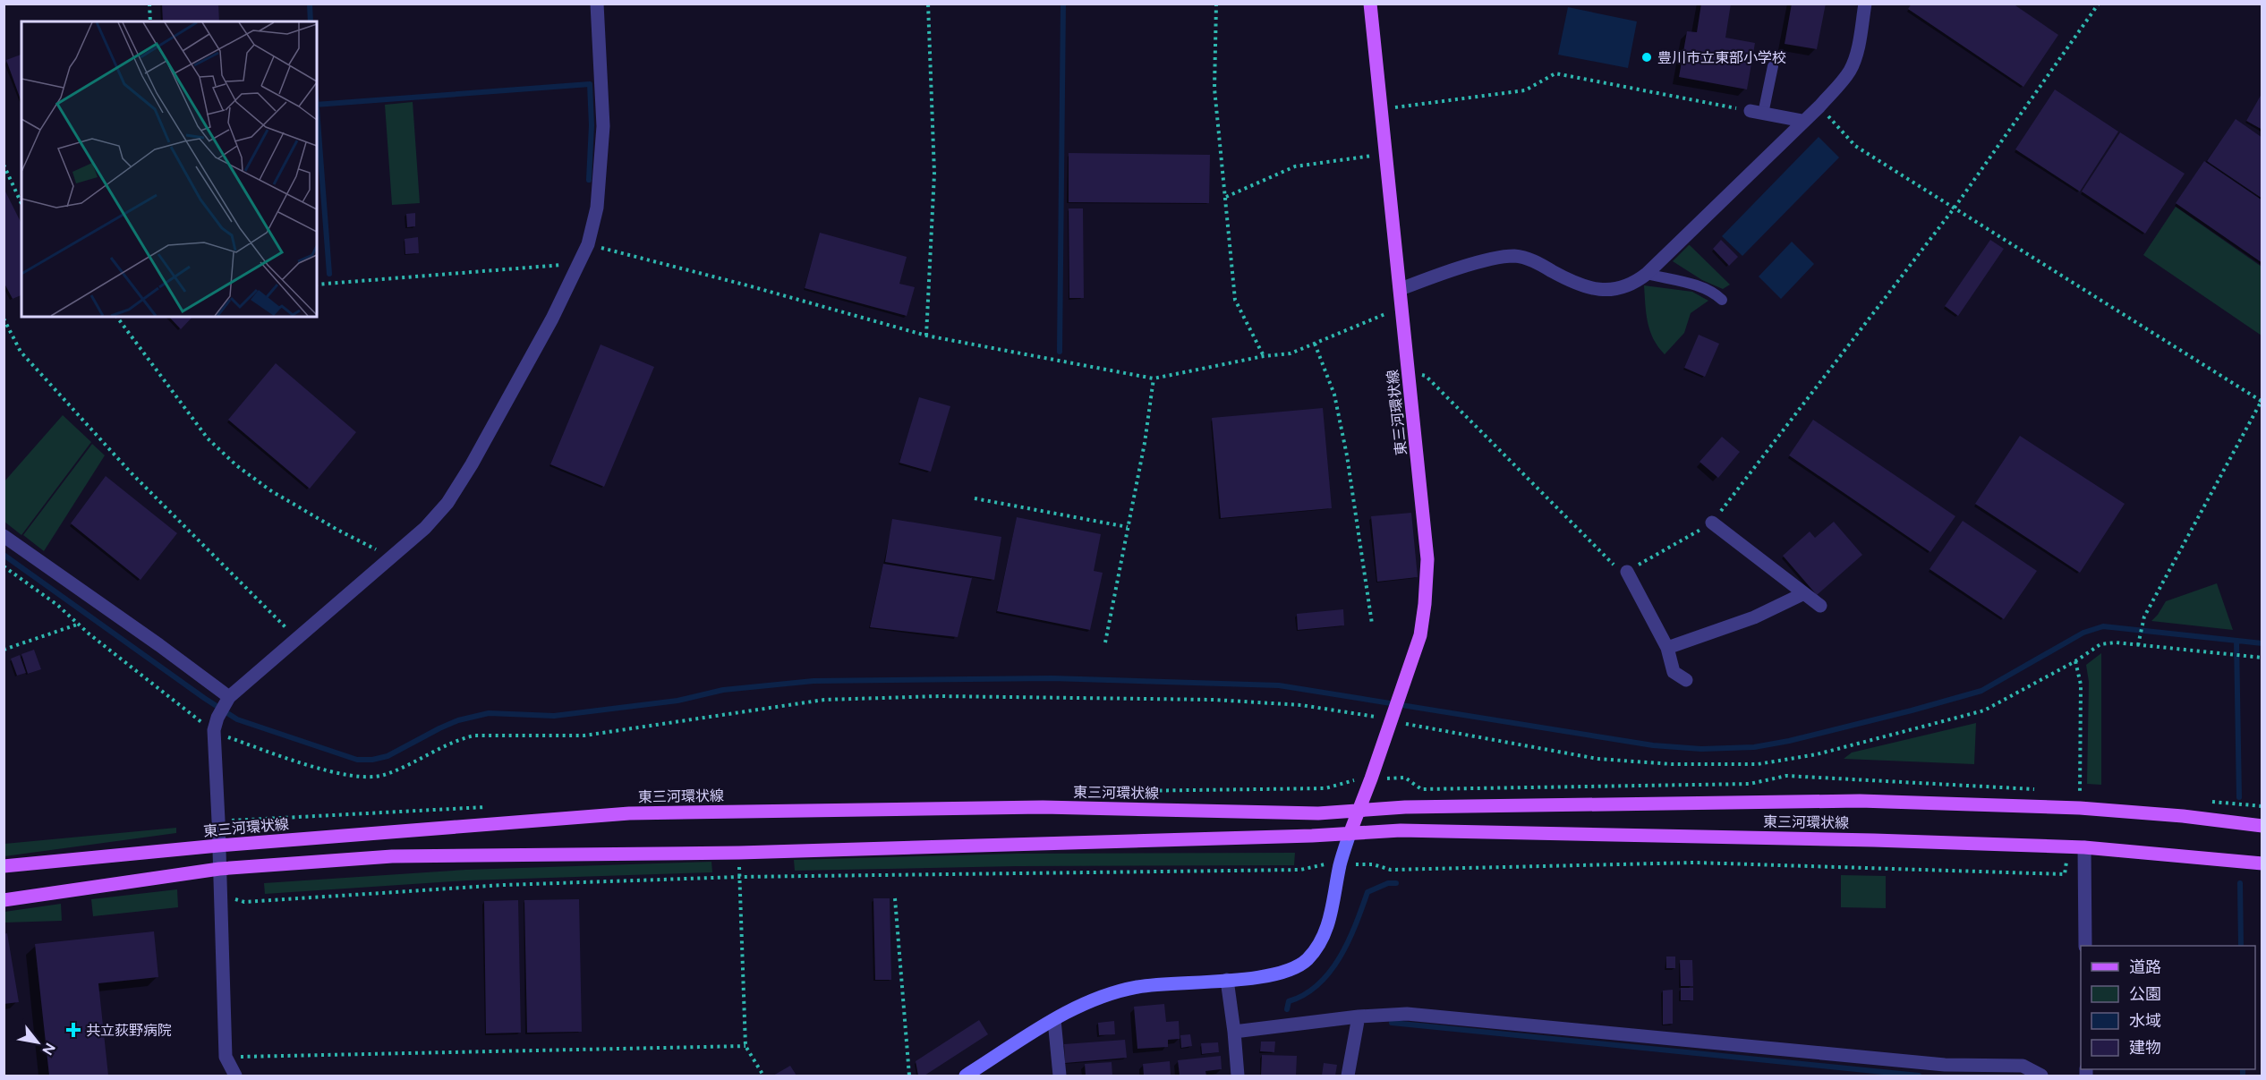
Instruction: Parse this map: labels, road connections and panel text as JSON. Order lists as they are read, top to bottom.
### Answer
{
  "streets": {
    "main road": ["東三河環状線"]
  },
  "places": {
    "other": ["豊川市立東部小学校"],
    "health": ["共立荻野病院"]
  },
  "legend": [
    "道路",
    "公園",
    "水域",
    "建物"
  ],
  "north": "bottom right"
}
